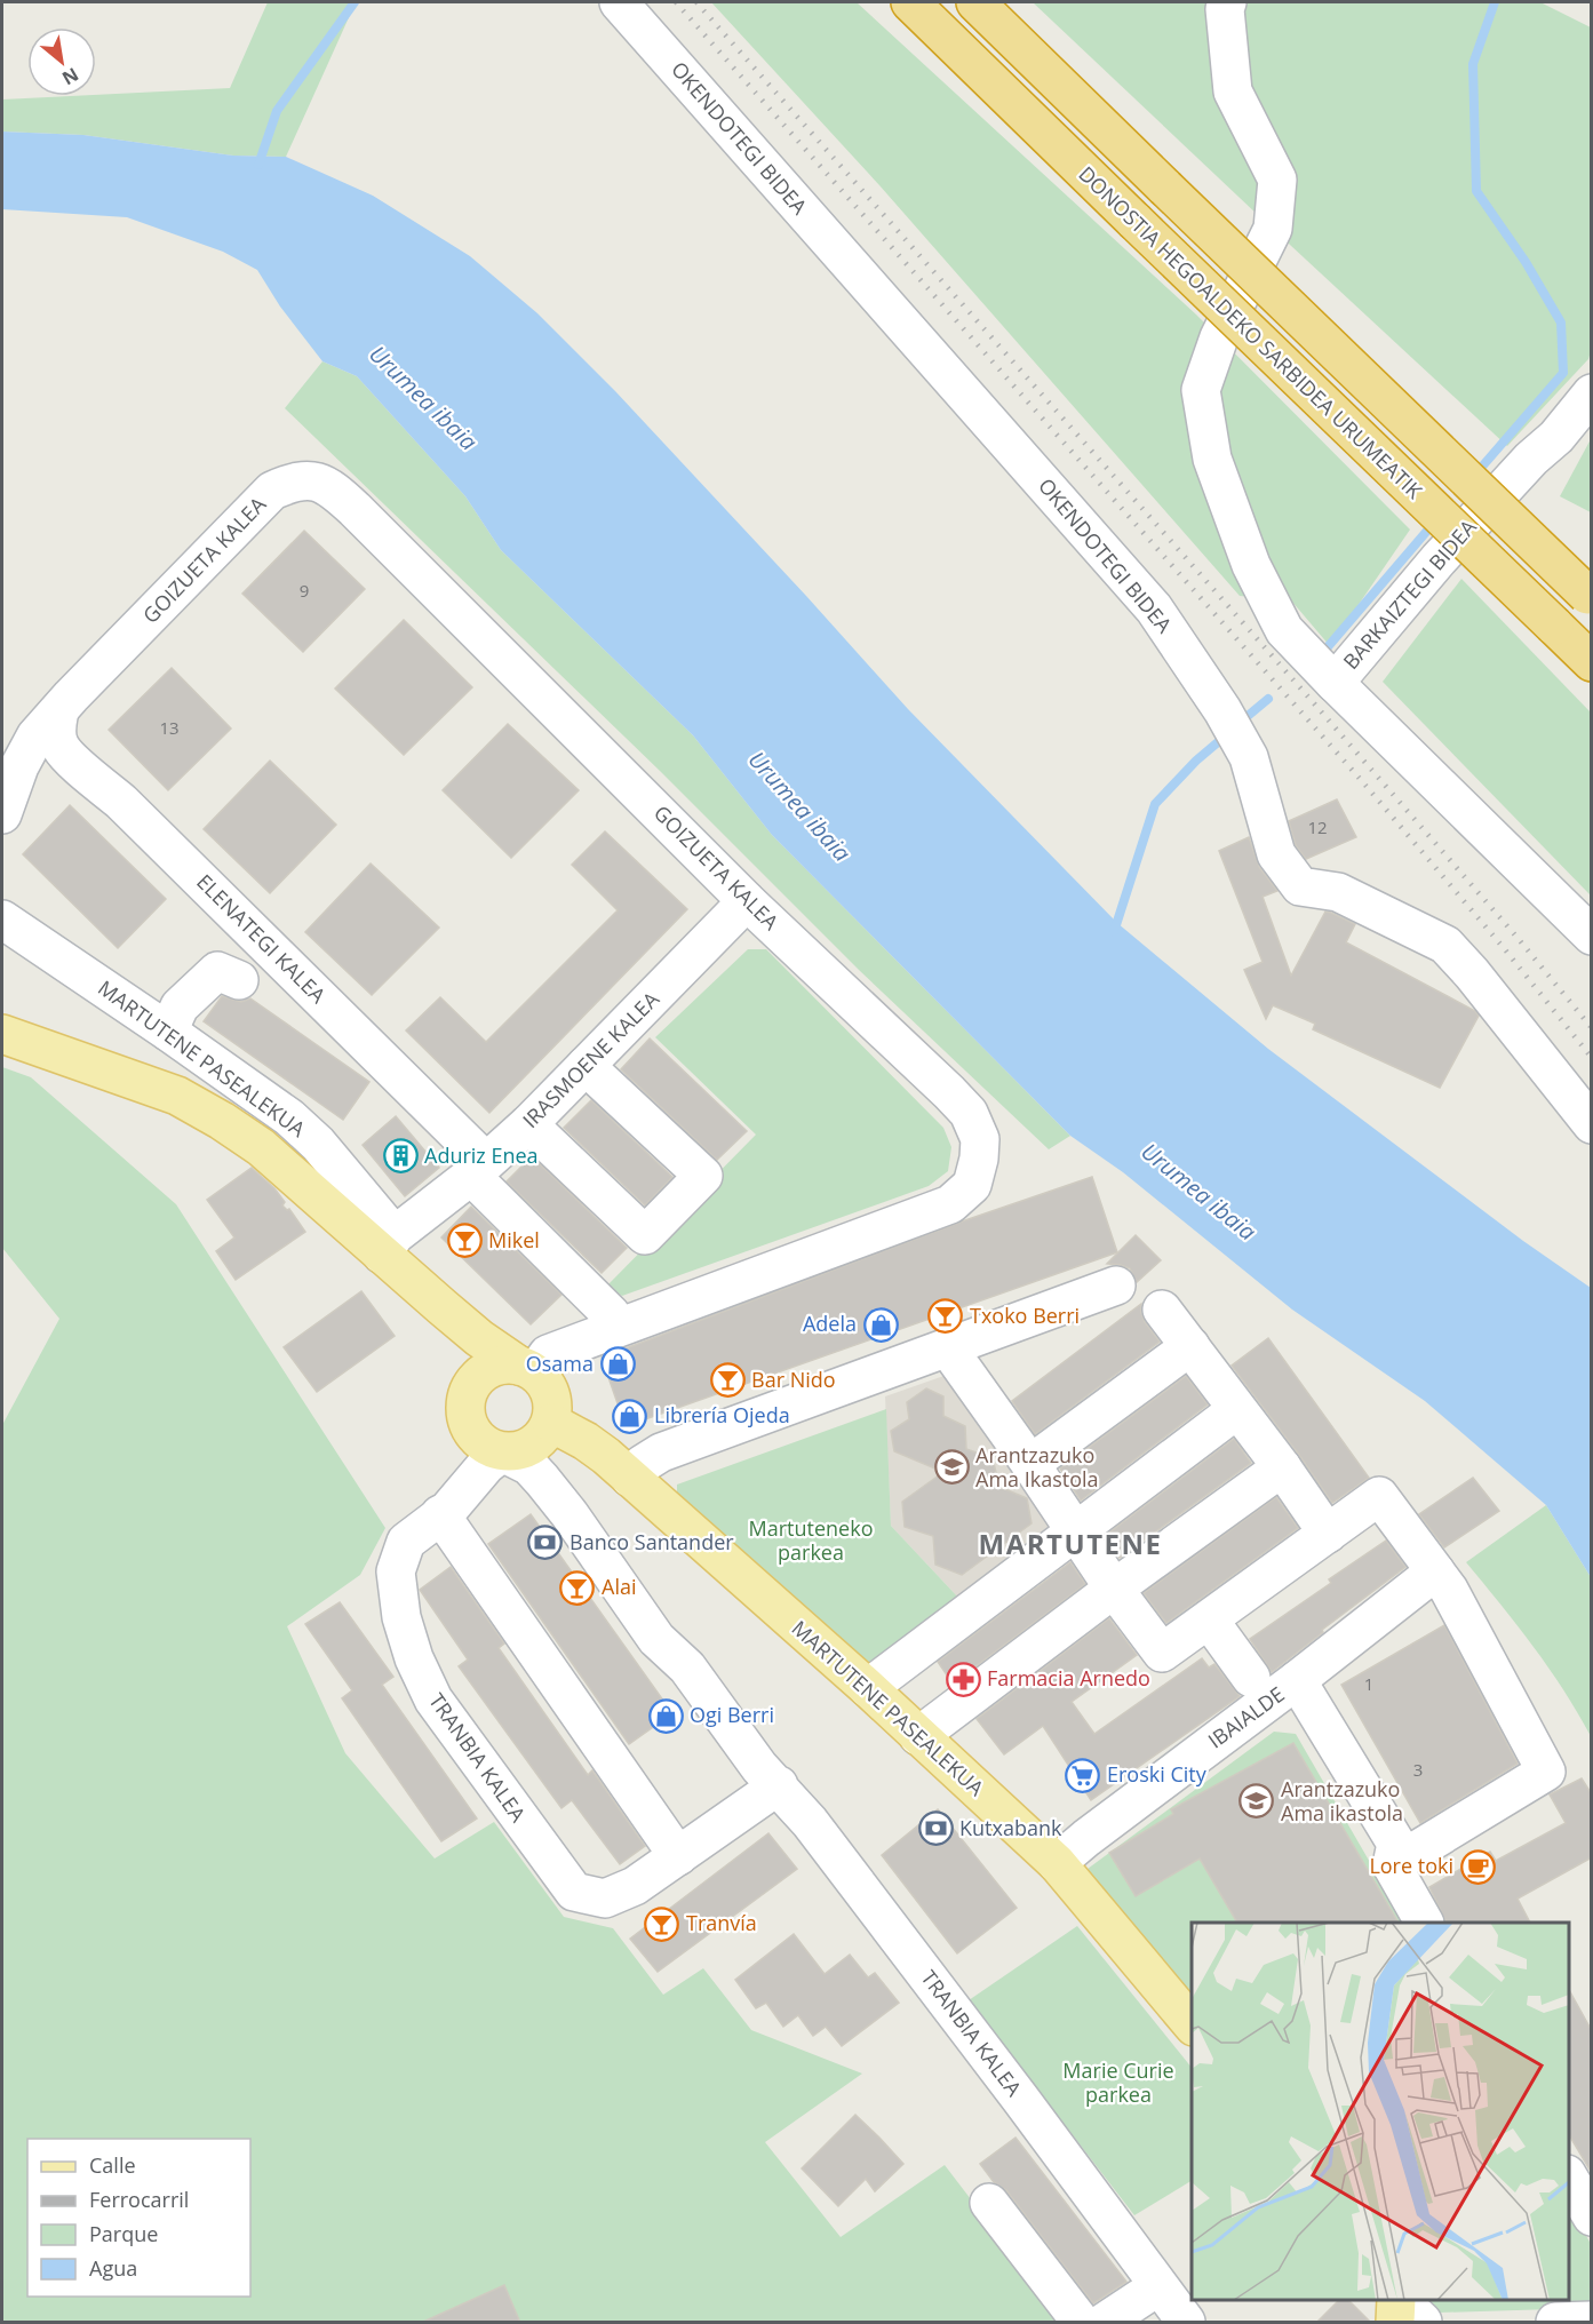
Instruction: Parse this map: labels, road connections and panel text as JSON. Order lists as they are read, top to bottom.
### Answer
{
  "streets": {
    "highway": ["DONOSTIA HEGOALDEKO SARBIDEA URUMEATIK"],
    "main road": ["MARTUTENE PASEALEKUA"],
    "street": [
      "OKENDOTEGI BIDEA",
      "GOIZUETA KALEA",
      "BARKAIZTEGI BIDEA",
      "ELENATEGI KALEA",
      "IRASMOENE KALEA",
      "IBAIALDE",
      "TRANBIA KALEA"
    ]
  },
  "crossings": [
    ["GOIZUETA KALEA", "ELENATEGI KALEA"],
    ["GOIZUETA KALEA", "MARTUTENE PASEALEKUA"],
    ["GOIZUETA KALEA", "IRASMOENE KALEA"],
    ["GOIZUETA KALEA", "TRANBIA KALEA"],
    ["ELENATEGI KALEA", "IRASMOENE KALEA"],
    ["MARTUTENE PASEALEKUA", "IRASMOENE KALEA"],
    ["MARTUTENE PASEALEKUA", "IBAIALDE"],
    ["MARTUTENE PASEALEKUA", "TRANBIA KALEA"]
  ],
  "districts": ["MARTUTENE"],
  "water": ["Urumea ibaia"],
  "parks": ["Martuteneko parkea", "Marie Curie parkea"],
  "places": {
    "building": ["Aduriz Enea"],
    "bar": [
      "Mikel",
      "Txoko Berri",
      "Bar Nido",
      "Alai",
      "Tranvía"
    ],
    "shop": [
      "Adela",
      "Osama",
      "Librería Ojeda",
      "Ogi Berri"
    ],
    "school or university": ["Arantzazuko Ama Ikastola", "Arantzazuko Ama ikastola"],
    "bank": ["Banco Santander", "Kutxabank"],
    "pharmacy": ["Farmacia Arnedo"],
    "supermarket": ["Eroski City"],
    "cafe": ["Lore toki"]
  },
  "house_numbers": [
    "9",
    "13",
    "12",
    "1",
    "3"
  ],
  "legend": [
    "Calle",
    "Ferrocarril",
    "Parque",
    "Agua"
  ],
  "north": "bottom right"
}
